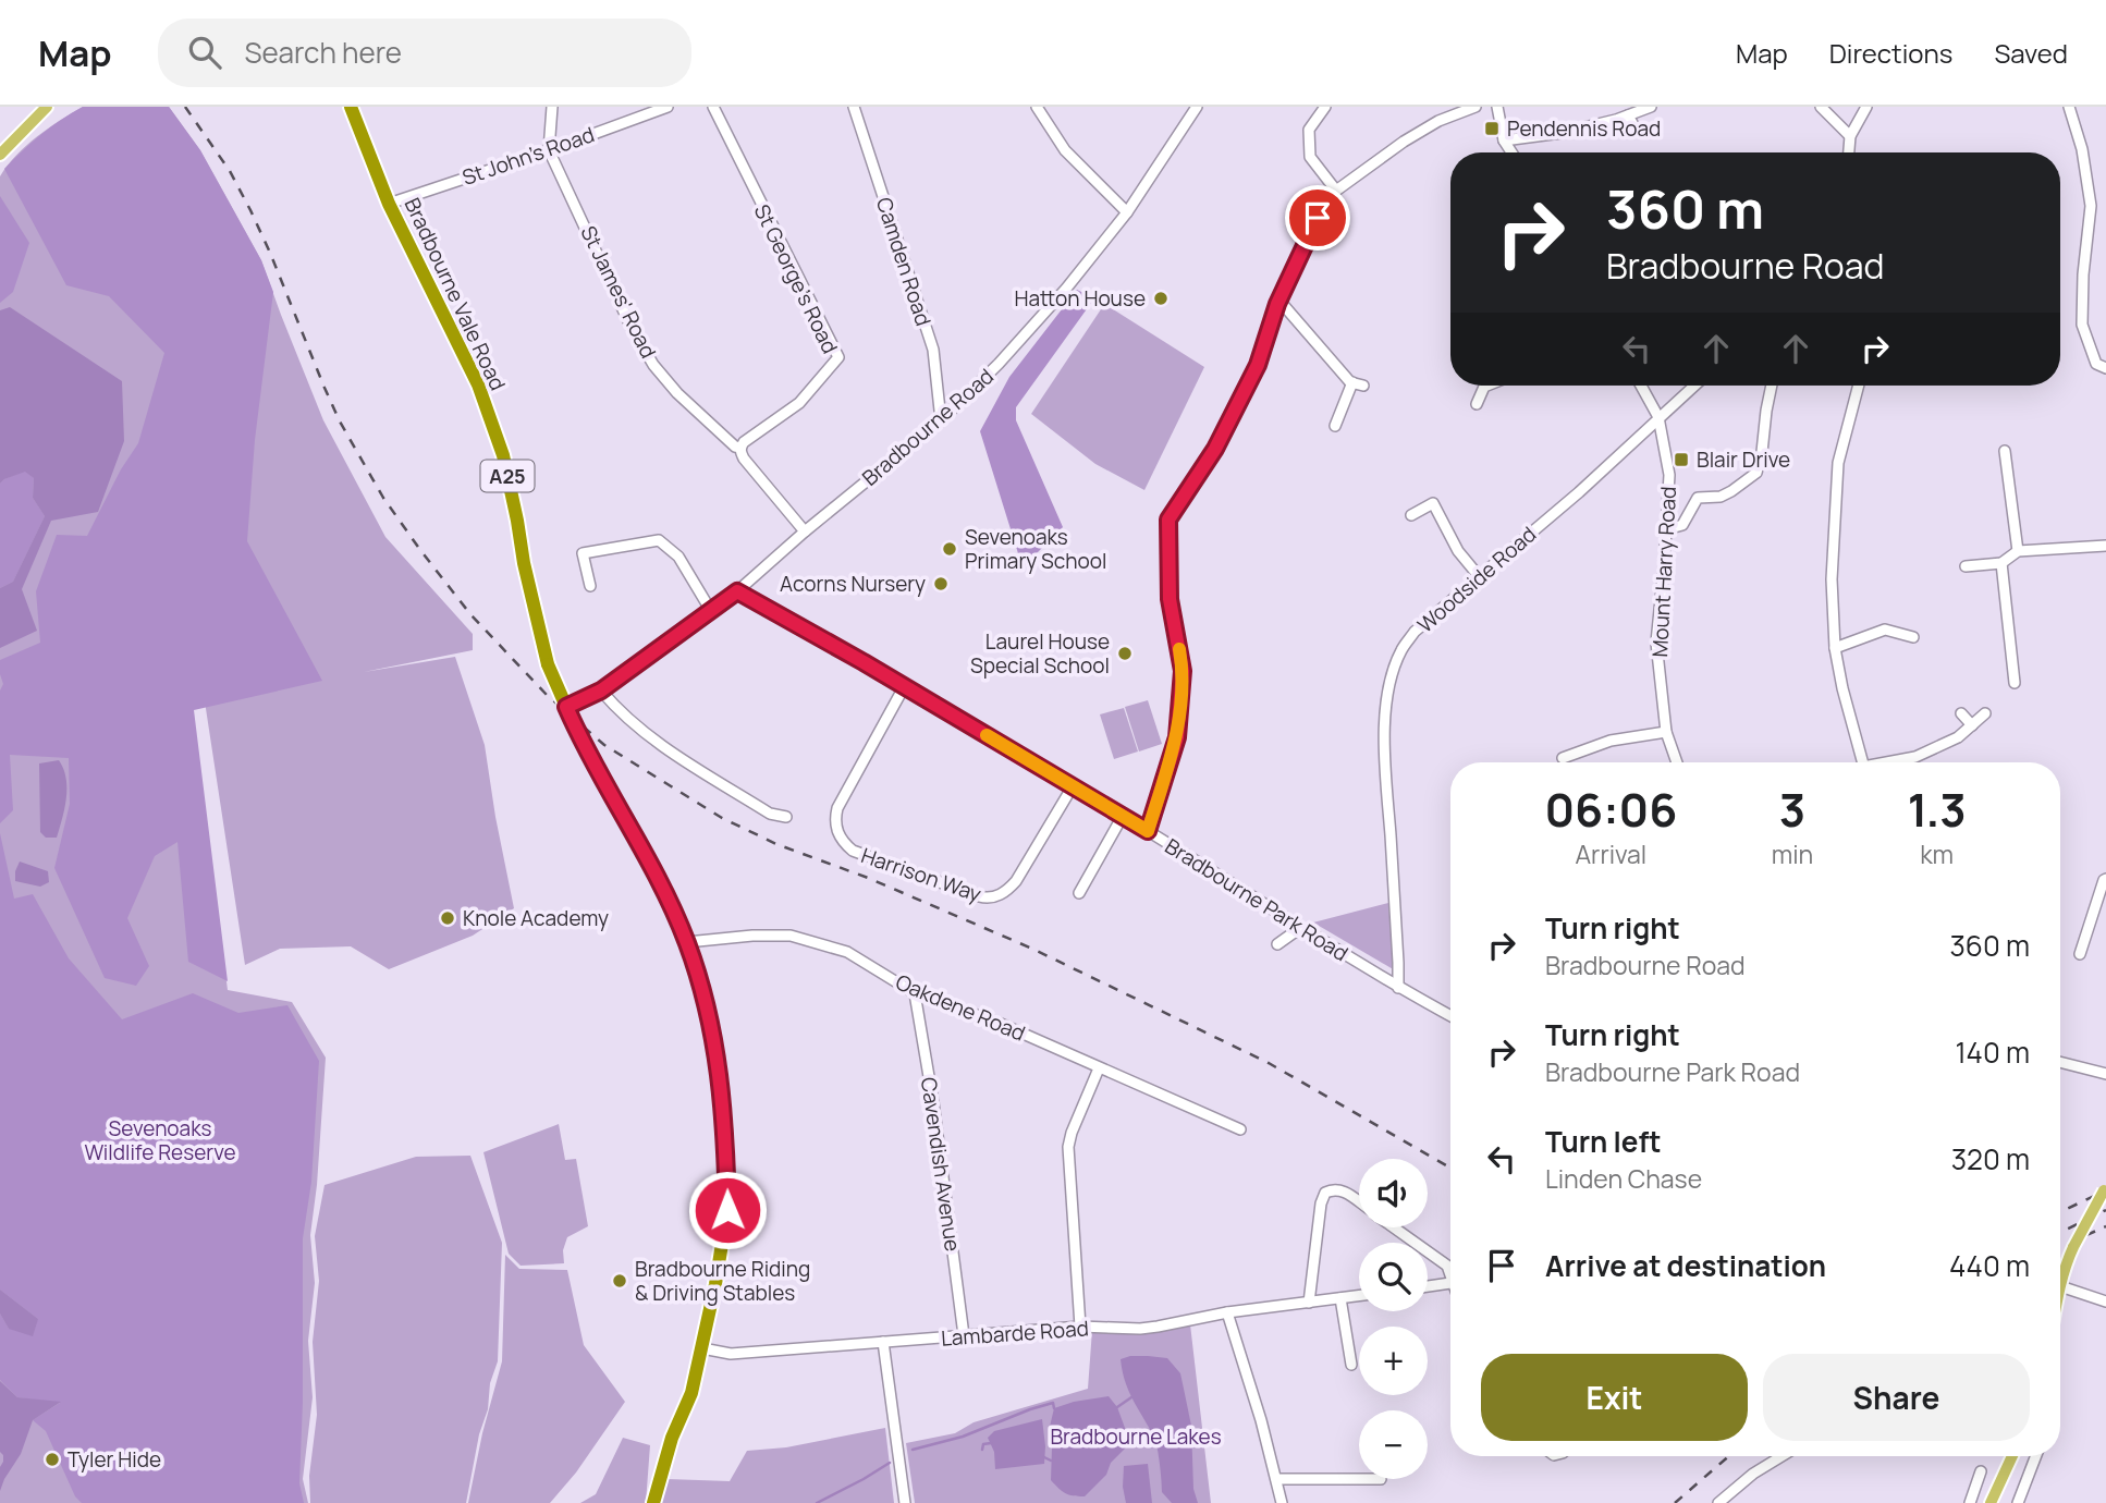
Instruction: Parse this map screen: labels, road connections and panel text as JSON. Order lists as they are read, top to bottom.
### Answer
{
  "streets": {
    "highway": ["Bradbourne Vale Road", "A25"],
    "street": [
      "St John's Road",
      "Camden Road",
      "St George's Road",
      "St James' Road",
      "Bradbourne Road",
      "Mount Harry Road",
      "Woodside Road",
      "Harrison Way",
      "Bradbourne Park Road",
      "Oakdene Road",
      "Cavendish Avenue",
      "Lambarde Road"
    ]
  },
  "crossings": [
    ["St John's Road", "St James' Road"],
    ["St John's Road", "Bradbourne Vale Road"],
    ["Camden Road", "Bradbourne Road"],
    ["St George's Road", "St James' Road"],
    ["Bradbourne Vale Road", "Bradbourne Road"],
    ["Bradbourne Vale Road", "Oakdene Road"],
    ["Bradbourne Vale Road", "Lambarde Road"],
    ["Bradbourne Road", "Bradbourne Park Road"],
    ["Mount Harry Road", "Woodside Road"],
    ["Woodside Road", "Bradbourne Park Road"],
    ["Harrison Way", "Bradbourne Park Road"],
    ["Oakdene Road", "Cavendish Avenue"],
    ["Cavendish Avenue", "Lambarde Road"]
  ],
  "parks": ["Sevenoaks Wildlife Reserve", "Bradbourne Lakes"],
  "places": {
    "transit": ["Pendennis Road", "Blair Drive"],
    "other": [
      "Hatton House",
      "Sevenoaks Primary School",
      "Acorns Nursery",
      "Laurel House Special School",
      "Knole Academy",
      "Bradbourne Riding & Driving Stables",
      "Tyler Hide"
    ]
  },
  "page": {
    "header": "Map",
    "search": "Search here",
    "nav": ["Map", "Directions", "Saved"],
    "turn": ["360 m", "Bradbourne Road"],
    "eta": [
      "06:06",
      "Arrival",
      "3",
      "min",
      "1.3",
      "km"
    ],
    "list": [
      {
        "name": "Turn right",
        "note": "Bradbourne Road",
        "value": "360 m"
      },
      {
        "name": "Turn right",
        "note": "Bradbourne Park Road",
        "value": "140 m"
      },
      {
        "name": "Turn left",
        "note": "Linden Chase",
        "value": "320 m"
      },
      {
        "name": "Arrive at destination",
        "value": "440 m"
      }
    ],
    "map_buttons": ["+", "−"],
    "buttons": ["Exit", "Share"]
  }
}
